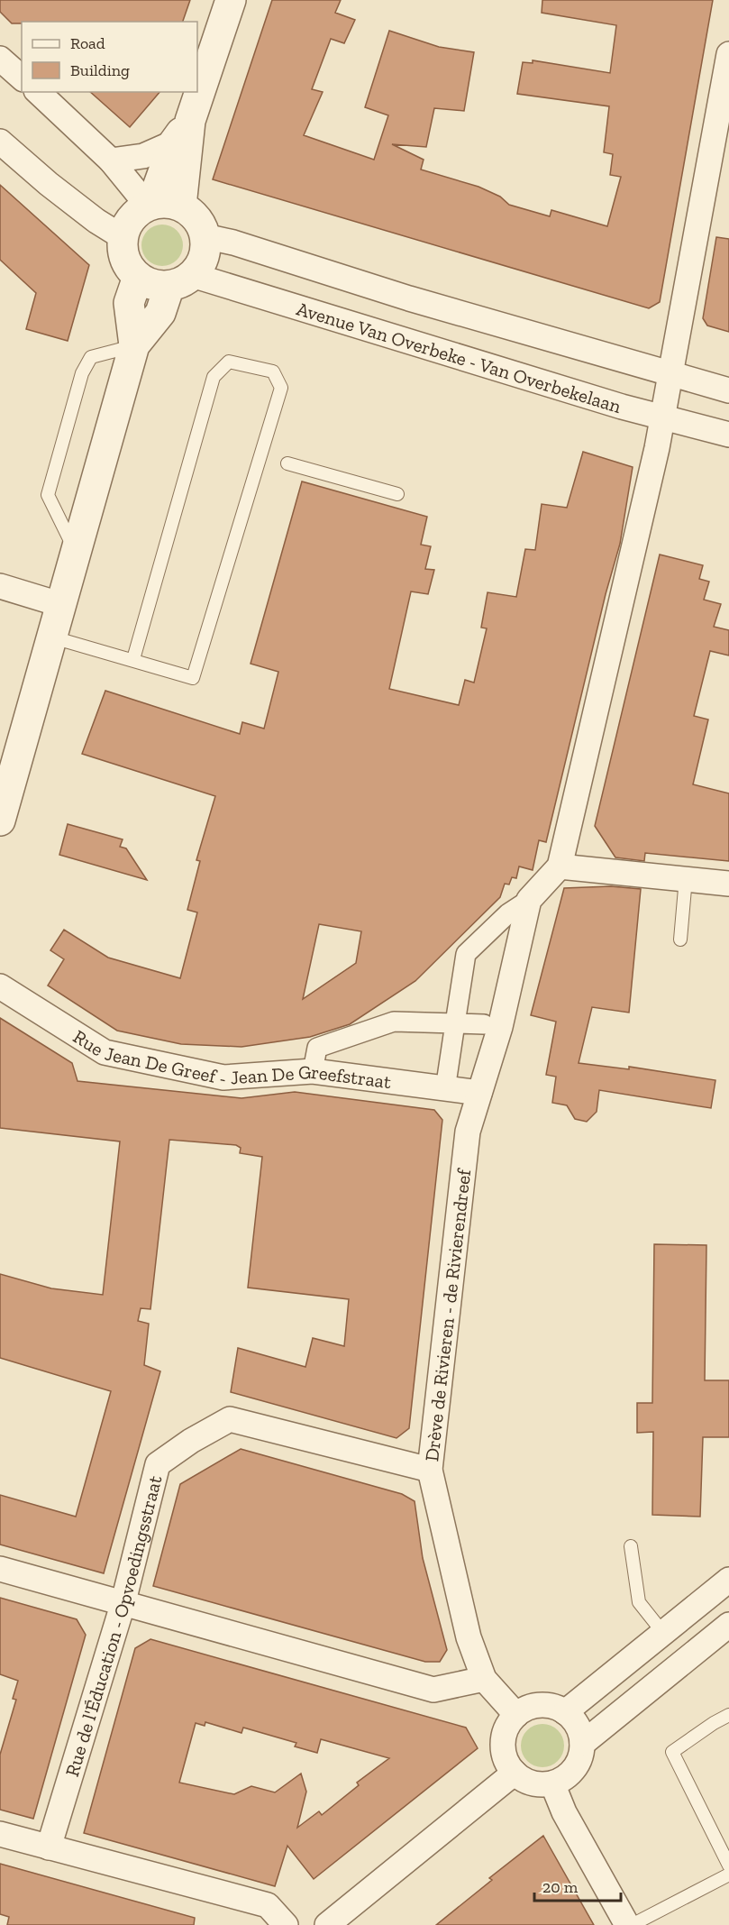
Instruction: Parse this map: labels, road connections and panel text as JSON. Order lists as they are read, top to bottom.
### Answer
{
  "streets": {
    "street": [
      "Avenue Van Overbeke - Van Overbekelaan",
      "Rue Jean De Greef - Jean De Greefstraat",
      "Drève de Rivieren - de Rivierendreef",
      "Rue de l'Éducation - Opvoedingsstraat"
    ]
  },
  "crossings": [
    ["Rue Jean De Greef - Jean De Greefstraat", "Drève de Rivieren - de Rivierendreef"],
    ["Drève de Rivieren - de Rivierendreef", "Rue de l'Éducation - Opvoedingsstraat"]
  ],
  "legend": ["Road", "Building"],
  "scale_bar": "20 m"
}
